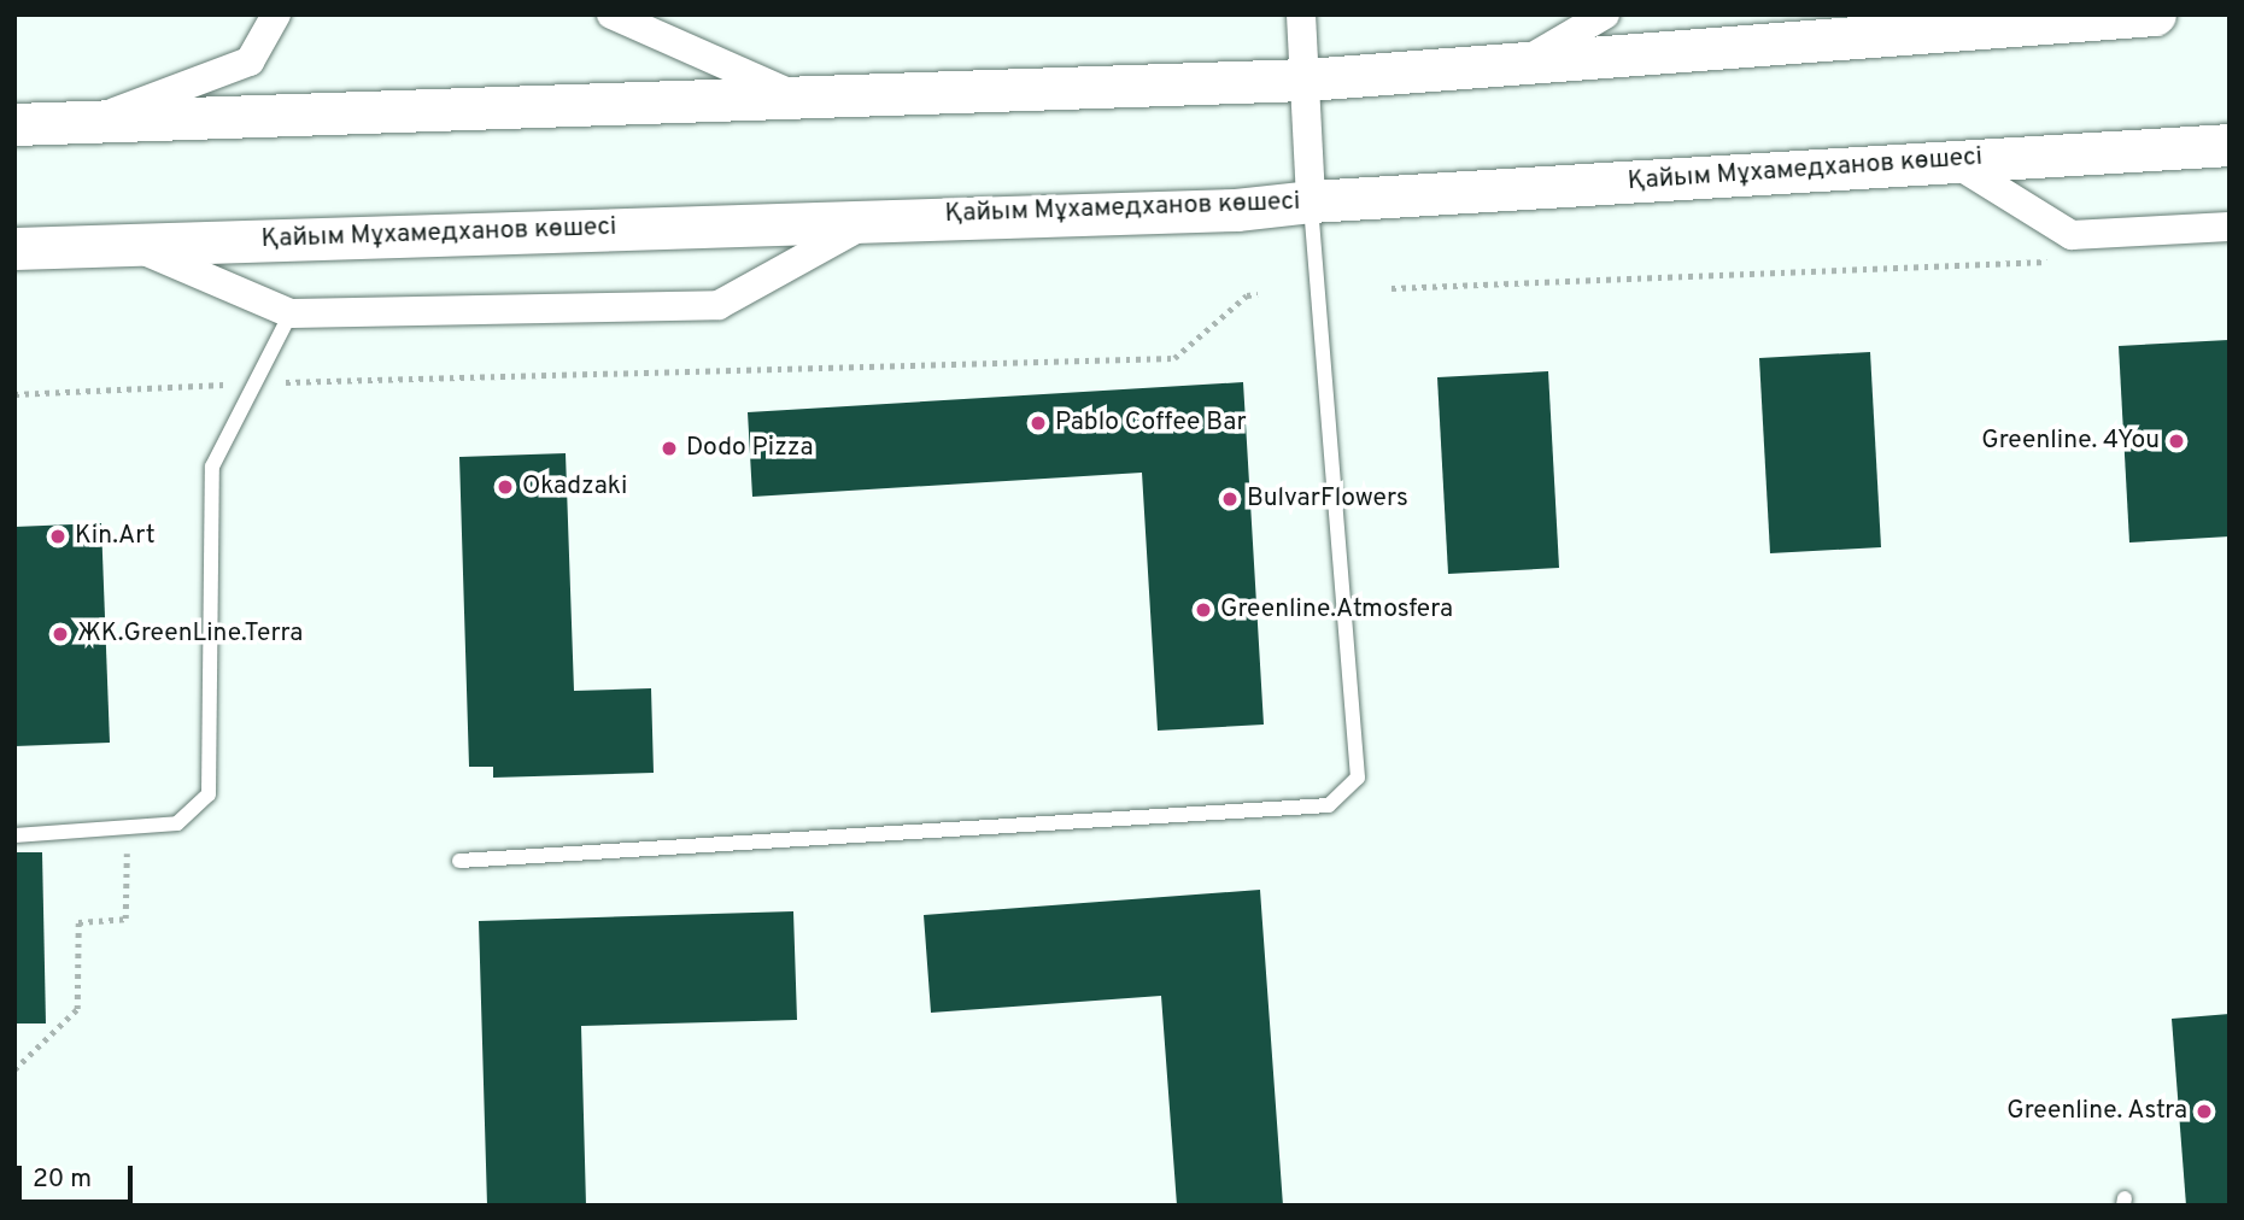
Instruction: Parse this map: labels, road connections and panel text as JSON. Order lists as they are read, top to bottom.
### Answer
{
  "streets": {
    "main road": ["Қайым Мұхамедханов көшесі"]
  },
  "places": [
    "Pablo Coffee Bar",
    "Greenline. 4You",
    "Dodo Pizza",
    "Okadzaki",
    "BulvarFlowers",
    "Kin.Art",
    "Greenline.Atmosfera",
    "ЖК.GreenLine.Terra",
    "Greenline. Astra"
  ],
  "scale_bar": "20 m"
}
